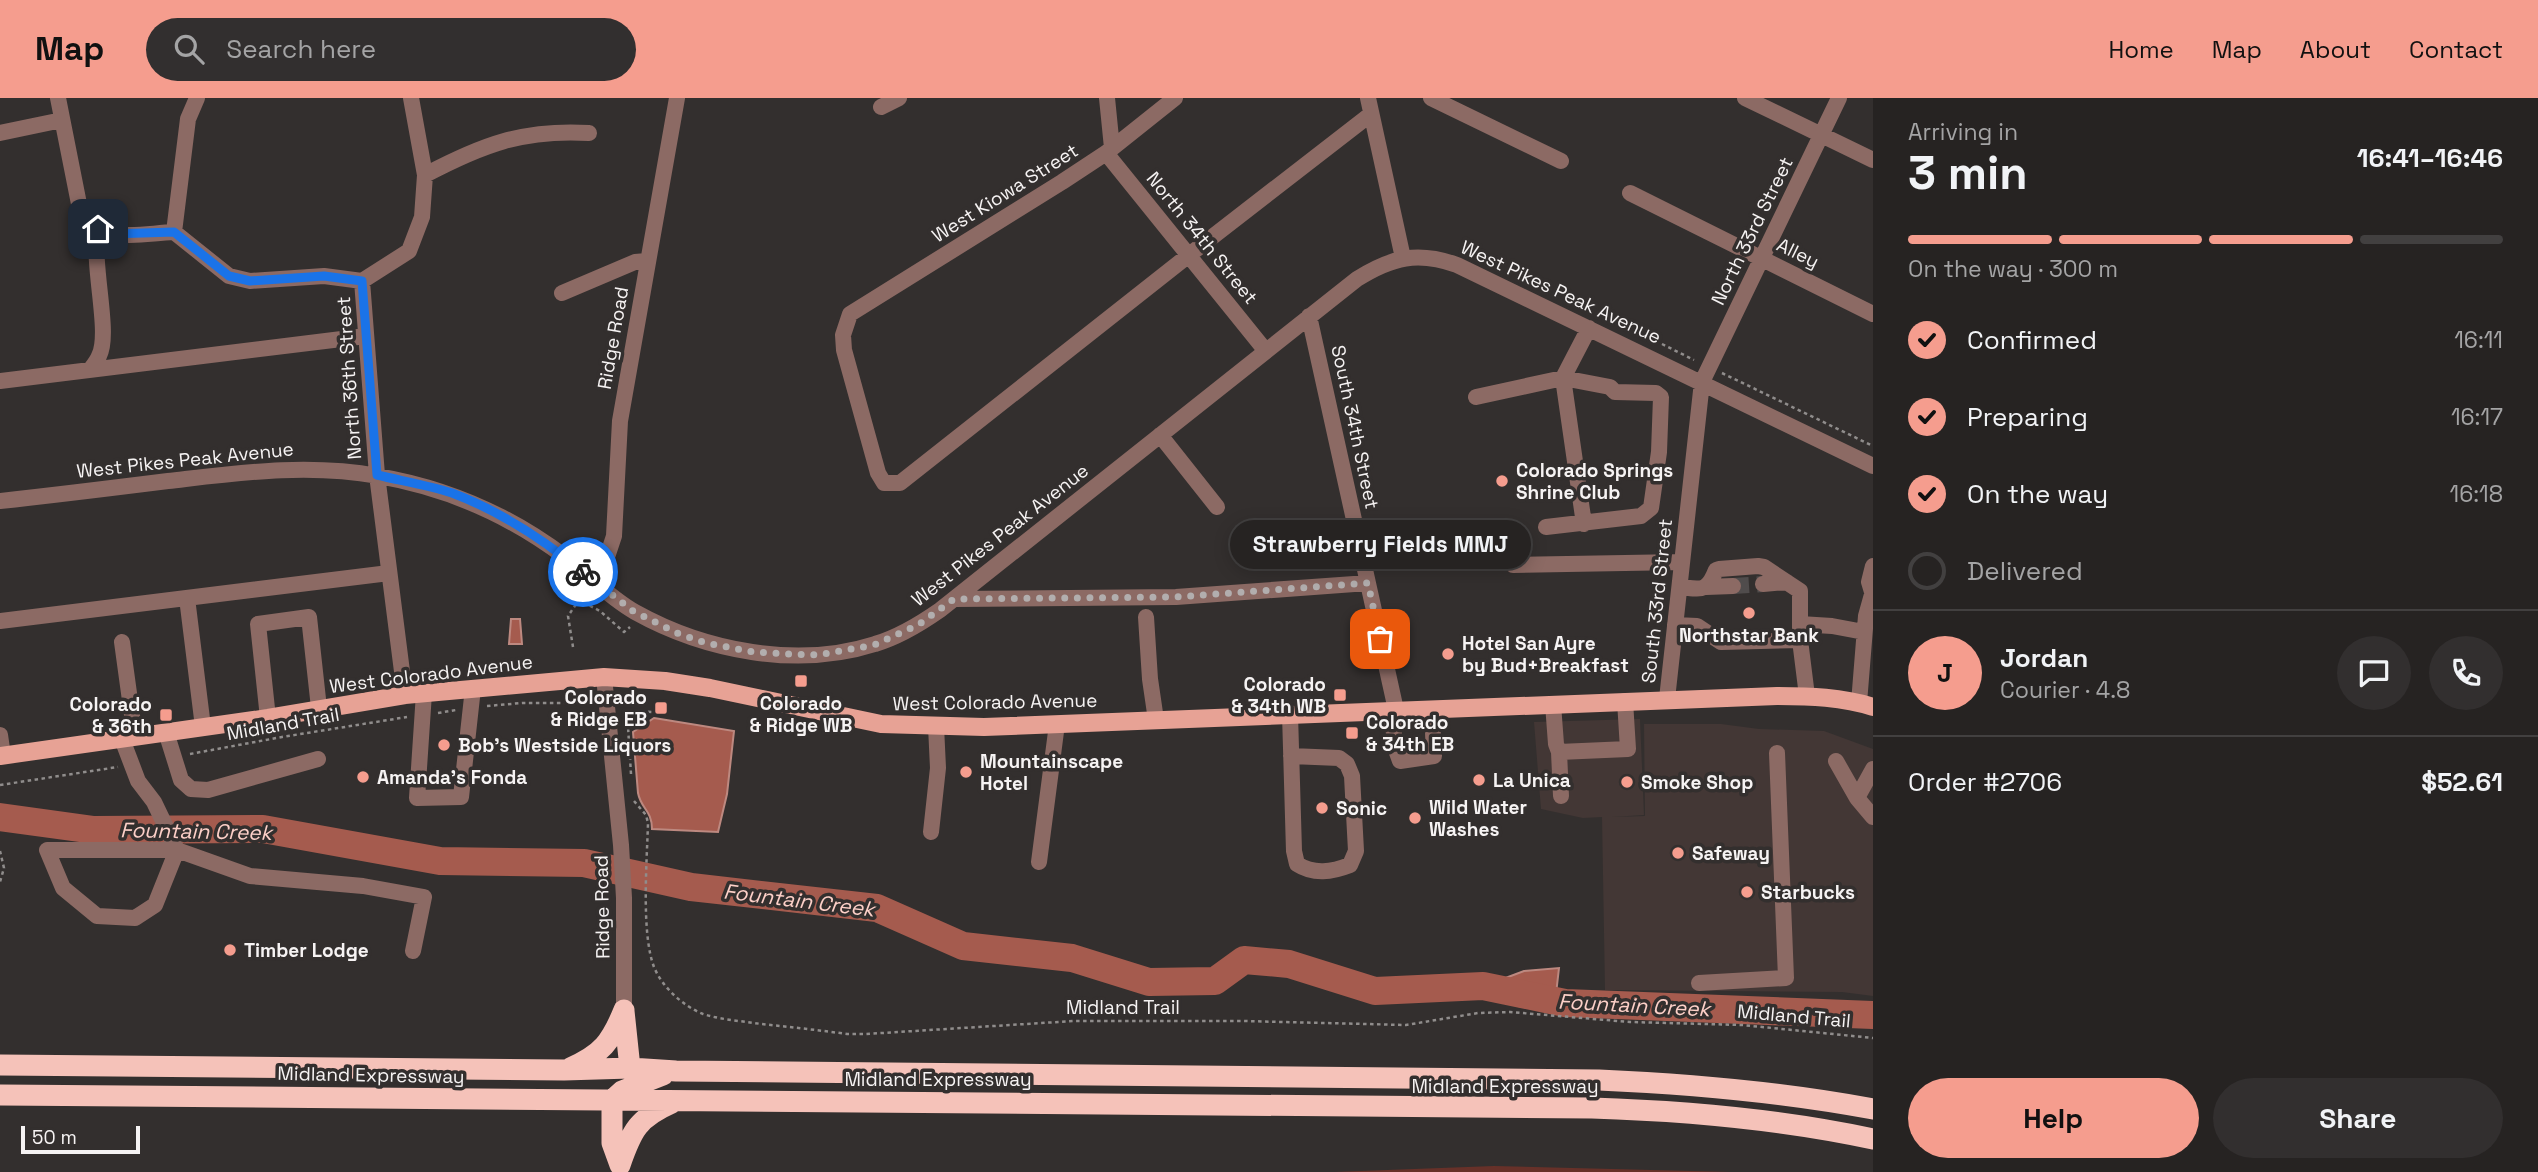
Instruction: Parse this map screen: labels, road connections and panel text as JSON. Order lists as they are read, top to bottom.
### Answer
{
  "streets": {
    "highway": ["Midland Expressway"],
    "main road": ["West Colorado Avenue"],
    "street": [
      "West Kiowa Street",
      "North 33rd Street",
      "North 34th Street",
      "Alley",
      "West Pikes Peak Avenue",
      "Ridge Road",
      "North 36th Street",
      "South 34th Street",
      "South 33rd Street"
    ],
    "path": ["Midland Trail"]
  },
  "crossings": [
    ["West Kiowa Street", "North 34th Street"],
    ["North 33rd Street", "Alley"],
    ["North 33rd Street", "West Pikes Peak Avenue"],
    ["North 33rd Street", "South 33rd Street"],
    ["North 34th Street", "West Pikes Peak Avenue"],
    ["West Pikes Peak Avenue", "Ridge Road"],
    ["West Pikes Peak Avenue", "North 36th Street"],
    ["West Pikes Peak Avenue", "South 34th Street"],
    ["West Pikes Peak Avenue", "South 33rd Street"],
    ["Ridge Road", "West Colorado Avenue"],
    ["North 36th Street", "West Colorado Avenue"],
    ["South 34th Street", "West Colorado Avenue"],
    ["South 33rd Street", "West Colorado Avenue"]
  ],
  "water": ["Fountain Creek"],
  "places": {
    "other": [
      "Colorado Springs Shrine Club",
      "Northstar Bank",
      "Strawberry Fields MMJ",
      "Hotel San Ayre by Bud+Breakfast",
      "Bob's Westside Liquors",
      "Mountainscape Hotel",
      "Amanda's Fonda",
      "La Unica",
      "Smoke Shop",
      "Sonic",
      "Wild Water Washes",
      "Safeway",
      "Starbucks",
      "Timber Lodge"
    ],
    "transit": [
      "Colorado & Ridge WB",
      "Colorado & 34th WB",
      "Colorado & Ridge EB",
      "Colorado & 36th",
      "Colorado & 34th EB"
    ]
  },
  "scale_bar": "50 m",
  "page": {
    "header": "Map",
    "search": "Search here",
    "nav": [
      "Home",
      "Map",
      "About",
      "Contact"
    ],
    "heading": ["3 min", "Arriving in", "16:41–16:46"],
    "panel": [
      "Jordan",
      "Courier · 4.8",
      "Order #2706",
      "$52.61"
    ],
    "bar": "On the way · 300 m",
    "list": [
      ["Confirmed", "16:11"],
      ["Preparing", "16:17"],
      ["On the way", "16:18"],
      "Delivered"
    ],
    "bubble": "Strawberry Fields MMJ",
    "round": "J",
    "buttons": ["Help", "Share"],
    "scale": "50 m"
  }
}
